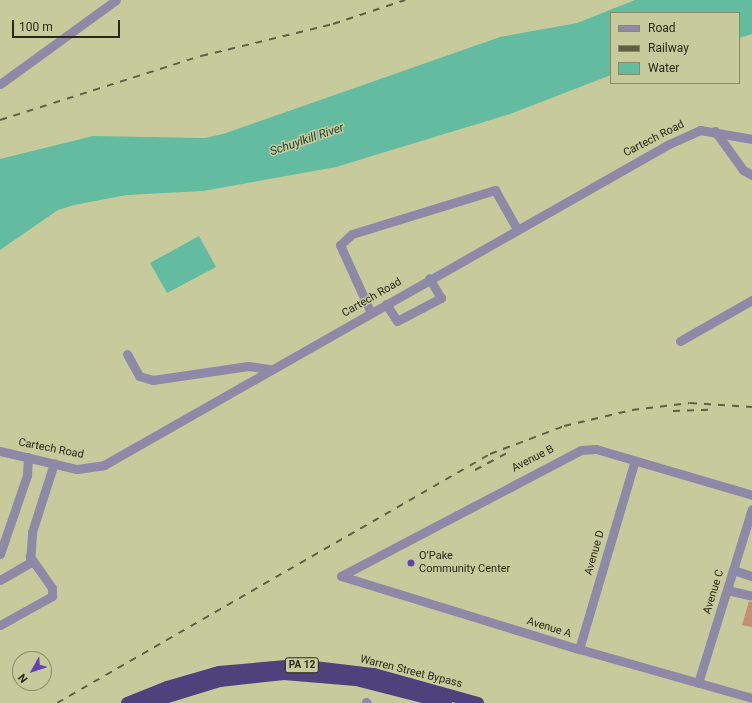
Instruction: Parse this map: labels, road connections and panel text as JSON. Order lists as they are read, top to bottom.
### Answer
{
  "streets": {
    "highway": ["PA 12", "Warren Street Bypass"],
    "street": [
      "Cartech Road",
      "Avenue B",
      "Avenue D",
      "Avenue C",
      "Avenue A"
    ]
  },
  "crossings": [
    ["Avenue B", "Avenue D"],
    ["Avenue B", "Avenue A"],
    ["Avenue D", "Avenue A"],
    ["Avenue C", "Avenue A"]
  ],
  "water": ["Schuylkill River"],
  "places": ["O’Pake Community Center"],
  "legend": ["Road", "Railway", "Water"],
  "scale_bar": "100 m",
  "north": "bottom left"
}
